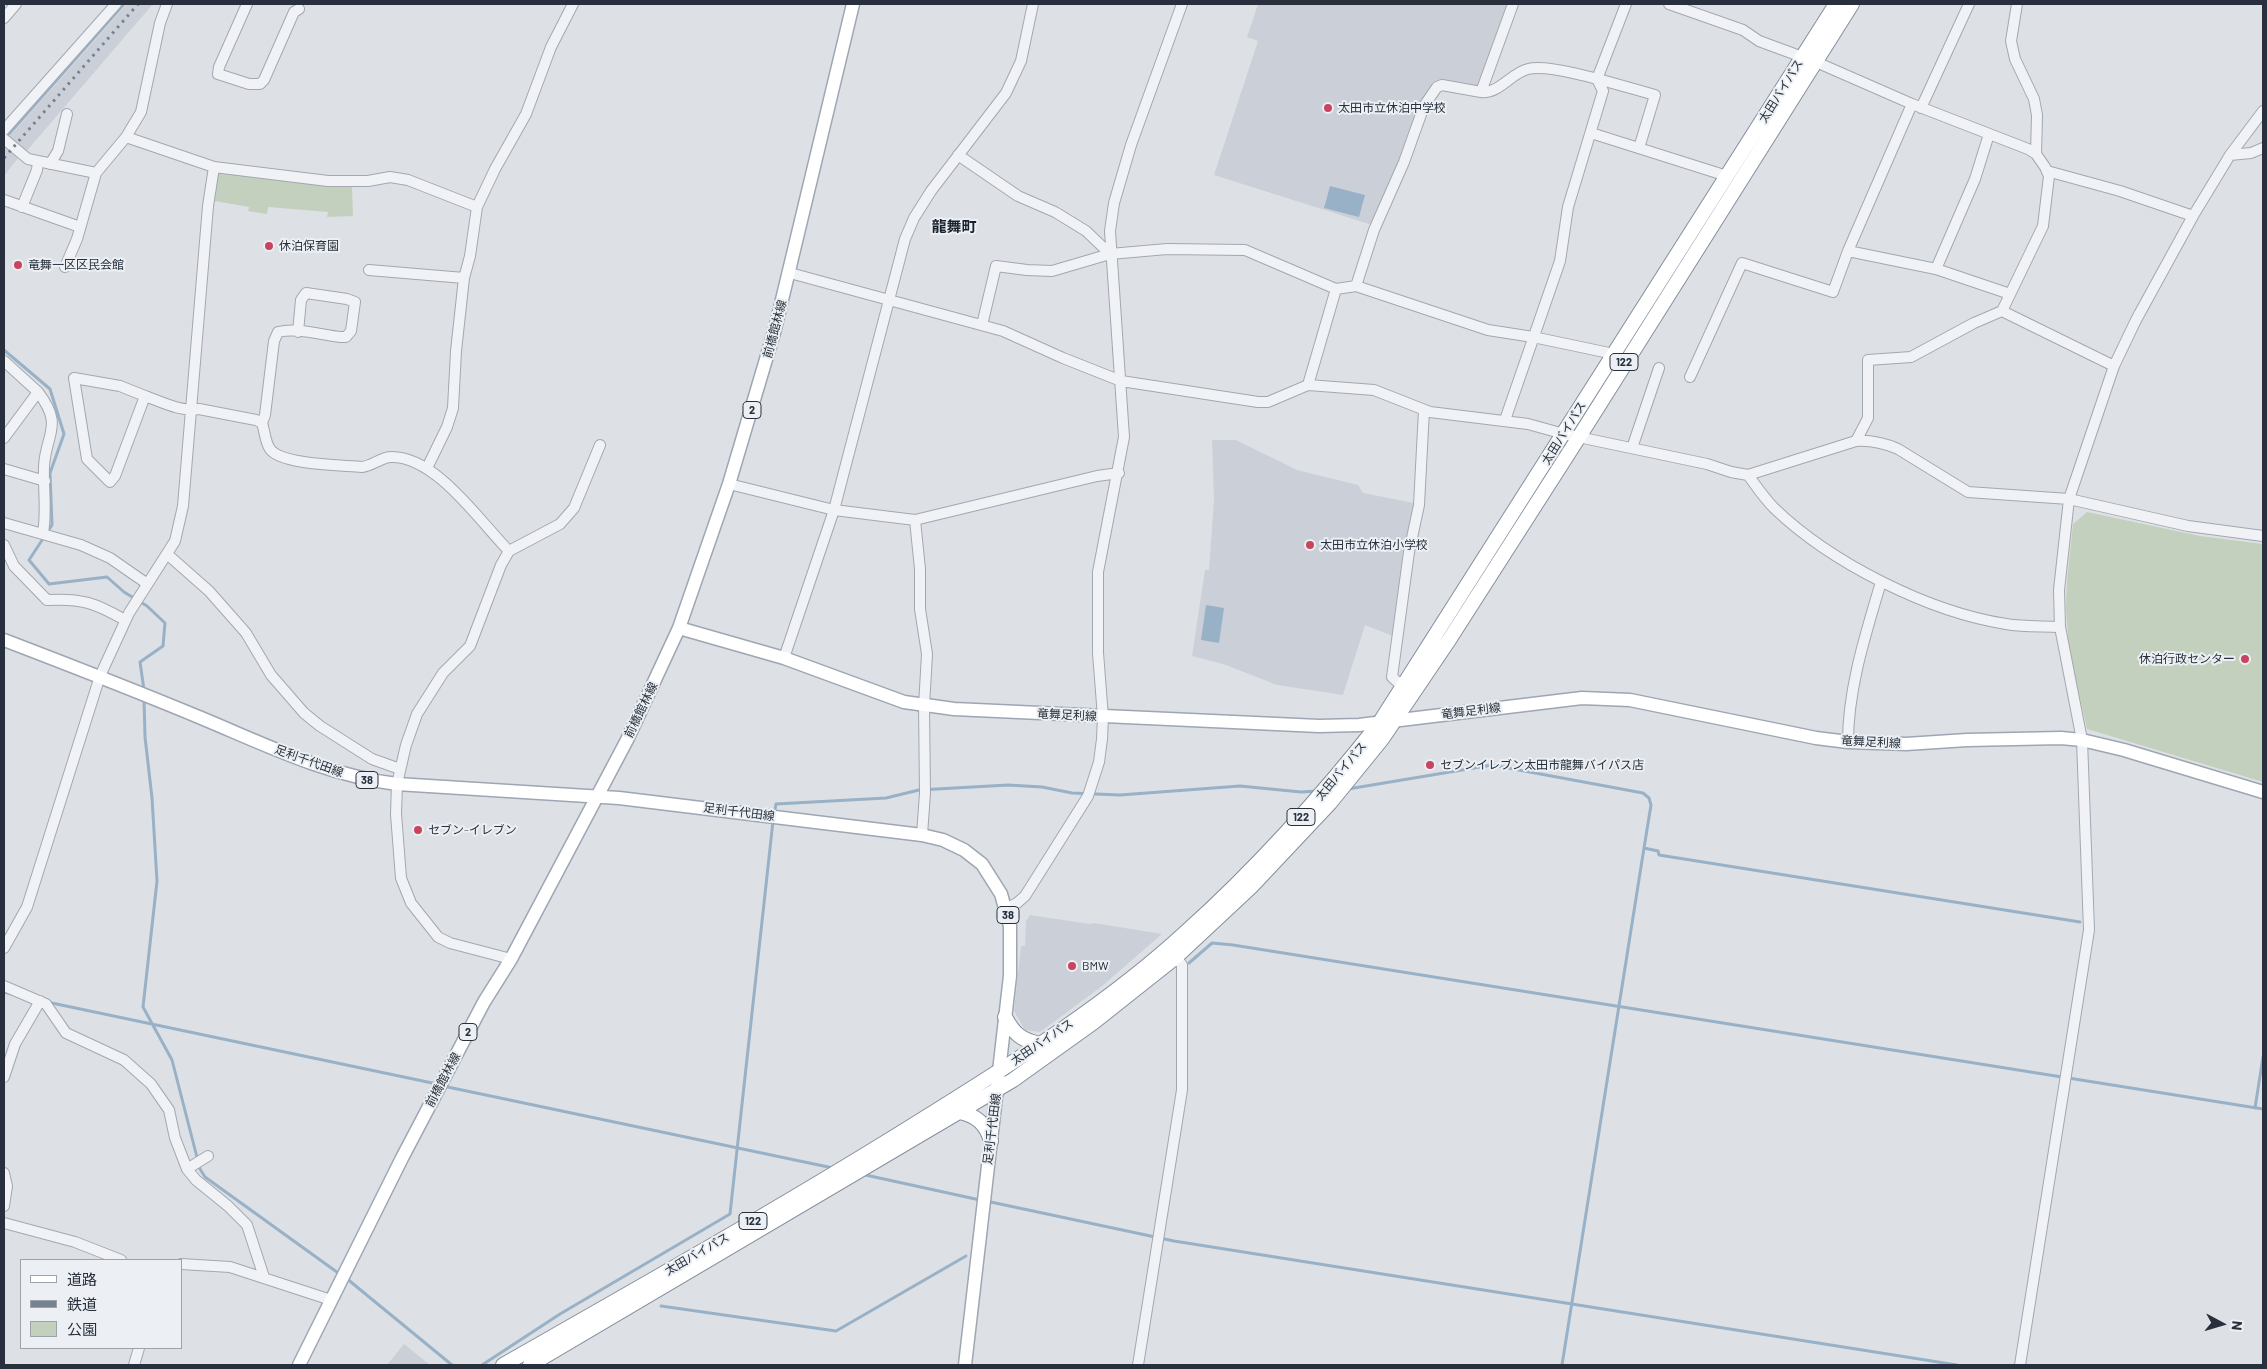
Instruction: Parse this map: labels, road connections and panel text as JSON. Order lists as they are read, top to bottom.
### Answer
{
  "streets": {
    "highway": ["太田バイパス", "122"],
    "main road": [
      "前橋館林線",
      "2",
      "竜舞足利線",
      "足利千代田線",
      "38"
    ]
  },
  "crossings": [
    ["太田バイパス", "竜舞足利線"],
    ["太田バイパス", "足利千代田線"],
    ["前橋館林線", "竜舞足利線"],
    ["前橋館林線", "足利千代田線"]
  ],
  "districts": ["龍舞町"],
  "places": [
    "太田市立休泊中学校",
    "休泊保育園",
    "竜舞一区区民会館",
    "太田市立休泊小学校",
    "休泊行政センター",
    "セブンイレブン太田市龍舞バイパス店",
    "セブン-イレブン",
    "BMW"
  ],
  "legend": ["道路", "鉄道", "公園"],
  "north": "right"
}
